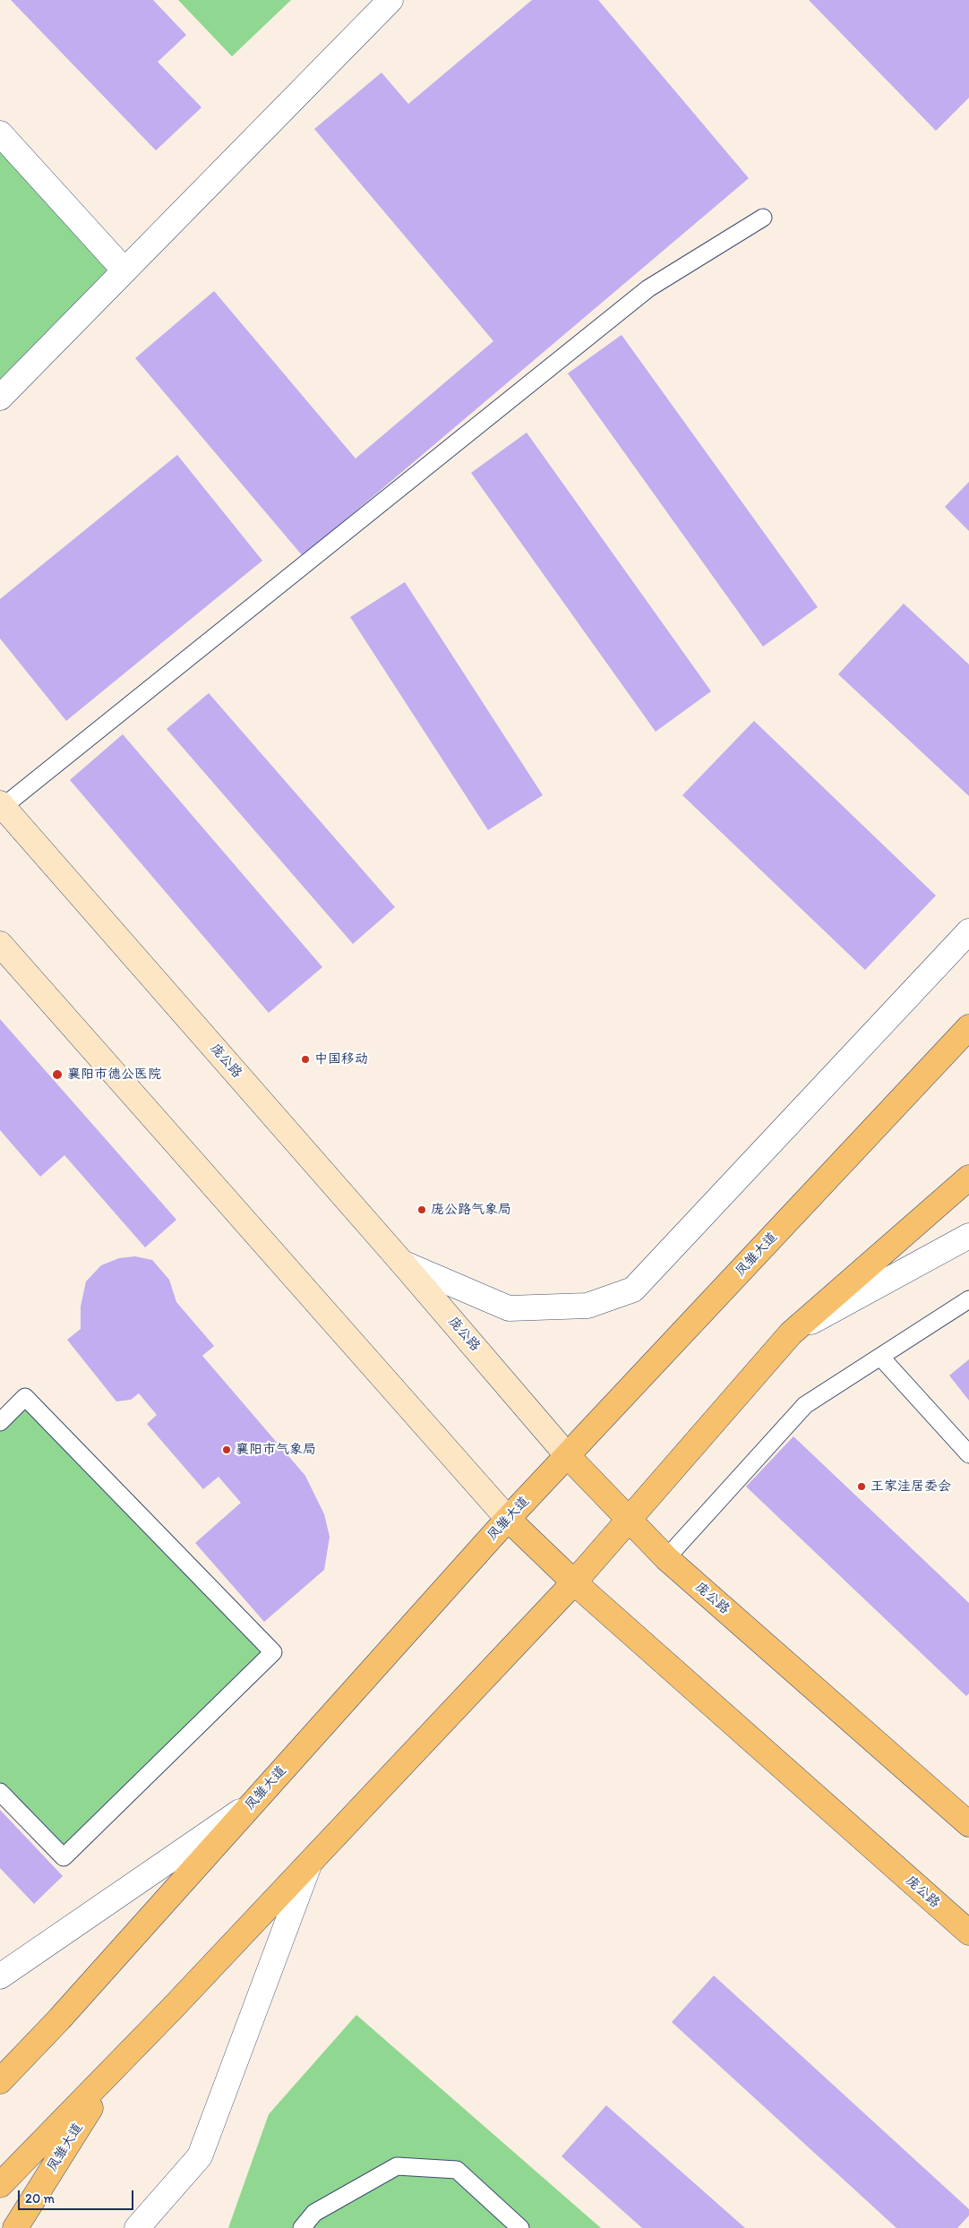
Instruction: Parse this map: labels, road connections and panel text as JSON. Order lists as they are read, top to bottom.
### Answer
{
  "streets": {
    "main road": ["庞公路", "凤雏大道"]
  },
  "crossings": [
    ["庞公路", "凤雏大道"]
  ],
  "places": [
    "中国移动",
    "襄阳市德公医院",
    "庞公路气象局",
    "襄阳市气象局",
    "王家洼居委会"
  ],
  "scale_bar": "20 m"
}
